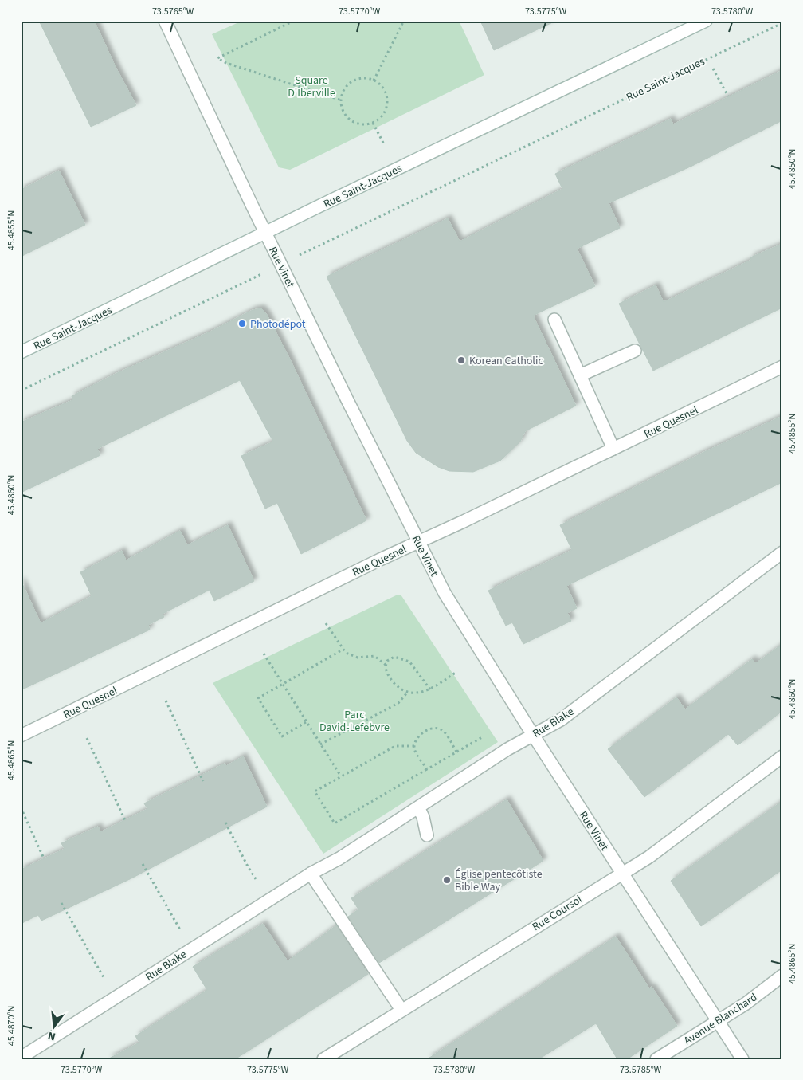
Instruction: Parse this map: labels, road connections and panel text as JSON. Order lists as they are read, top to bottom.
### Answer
{
  "streets": {
    "street": [
      "Rue Saint-Jacques",
      "Rue Vinet",
      "Rue Quesnel",
      "Rue Blake",
      "Rue Coursol",
      "Avenue Blanchard"
    ]
  },
  "crossings": [
    ["Rue Saint-Jacques", "Rue Vinet"],
    ["Rue Vinet", "Rue Quesnel"],
    ["Rue Vinet", "Rue Blake"],
    ["Rue Vinet", "Rue Coursol"],
    ["Rue Vinet", "Avenue Blanchard"]
  ],
  "parks": ["Square D'Iberville", "Parc David-Lefebvre"],
  "places": ["Photodépot", "Korean Catholic", "Église pentecôtiste Bible Way"],
  "north": "bottom",
  "coordinates": [
    "73.5765°W",
    "73.5770°W",
    "73.5775°W",
    "73.5780°W",
    "45.4850°N",
    "45.4855°N",
    "45.4860°N",
    "45.4865°N",
    "45.4870°N",
    "73.5785°W"
  ]
}
